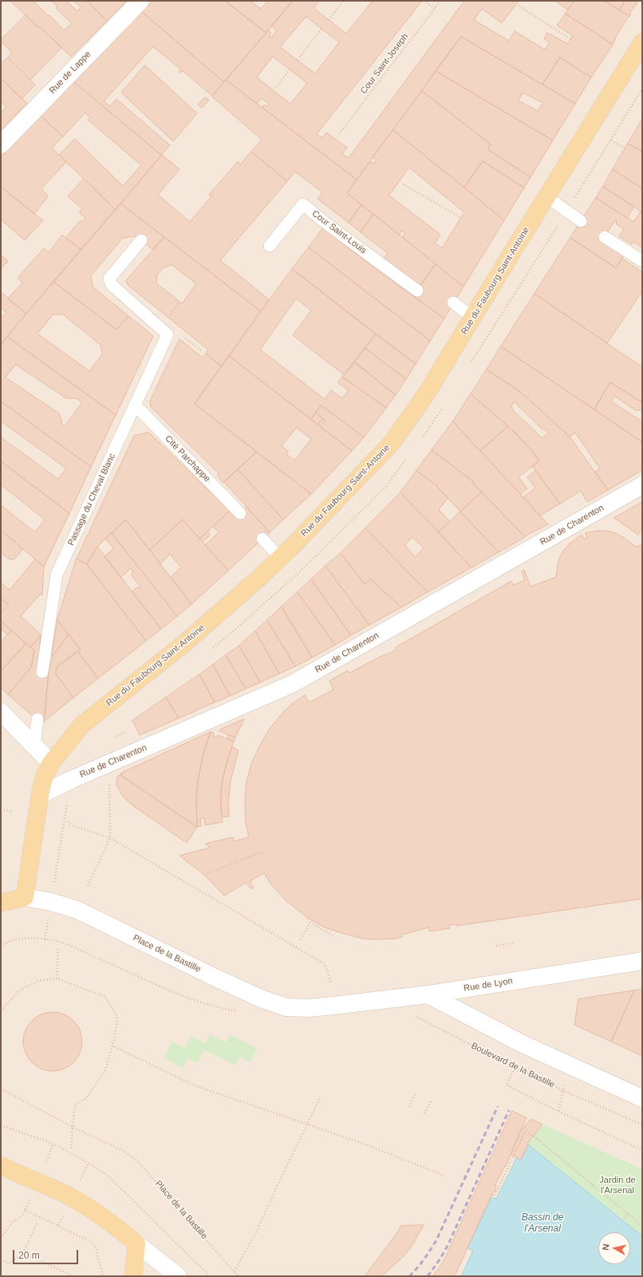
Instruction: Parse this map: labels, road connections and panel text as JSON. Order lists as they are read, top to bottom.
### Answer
{
  "streets": {
    "main road": ["Rue du Faubourg Saint-Antoine", "Place de la Bastille"],
    "street": ["Rue de Lappe", "Rue de Charenton", "Rue de Lyon"],
    "lane": ["Cour Saint-Louis", "Cité Parchappe", "Passage du Cheval Blanc"],
    "path": ["Cour Saint-Joseph", "Boulevard de la Bastille"]
  },
  "crossings": [
    ["Rue du Faubourg Saint-Antoine", "Rue de Charenton"],
    ["Rue du Faubourg Saint-Antoine", "Place de la Bastille"],
    ["Cité Parchappe", "Passage du Cheval Blanc"],
    ["Place de la Bastille", "Rue de Lyon"]
  ],
  "water": ["Bassin de l'Arsenal"],
  "parks": ["Jardin de l'Arsenal"],
  "scale_bar": "20 m",
  "north": "left"
}
